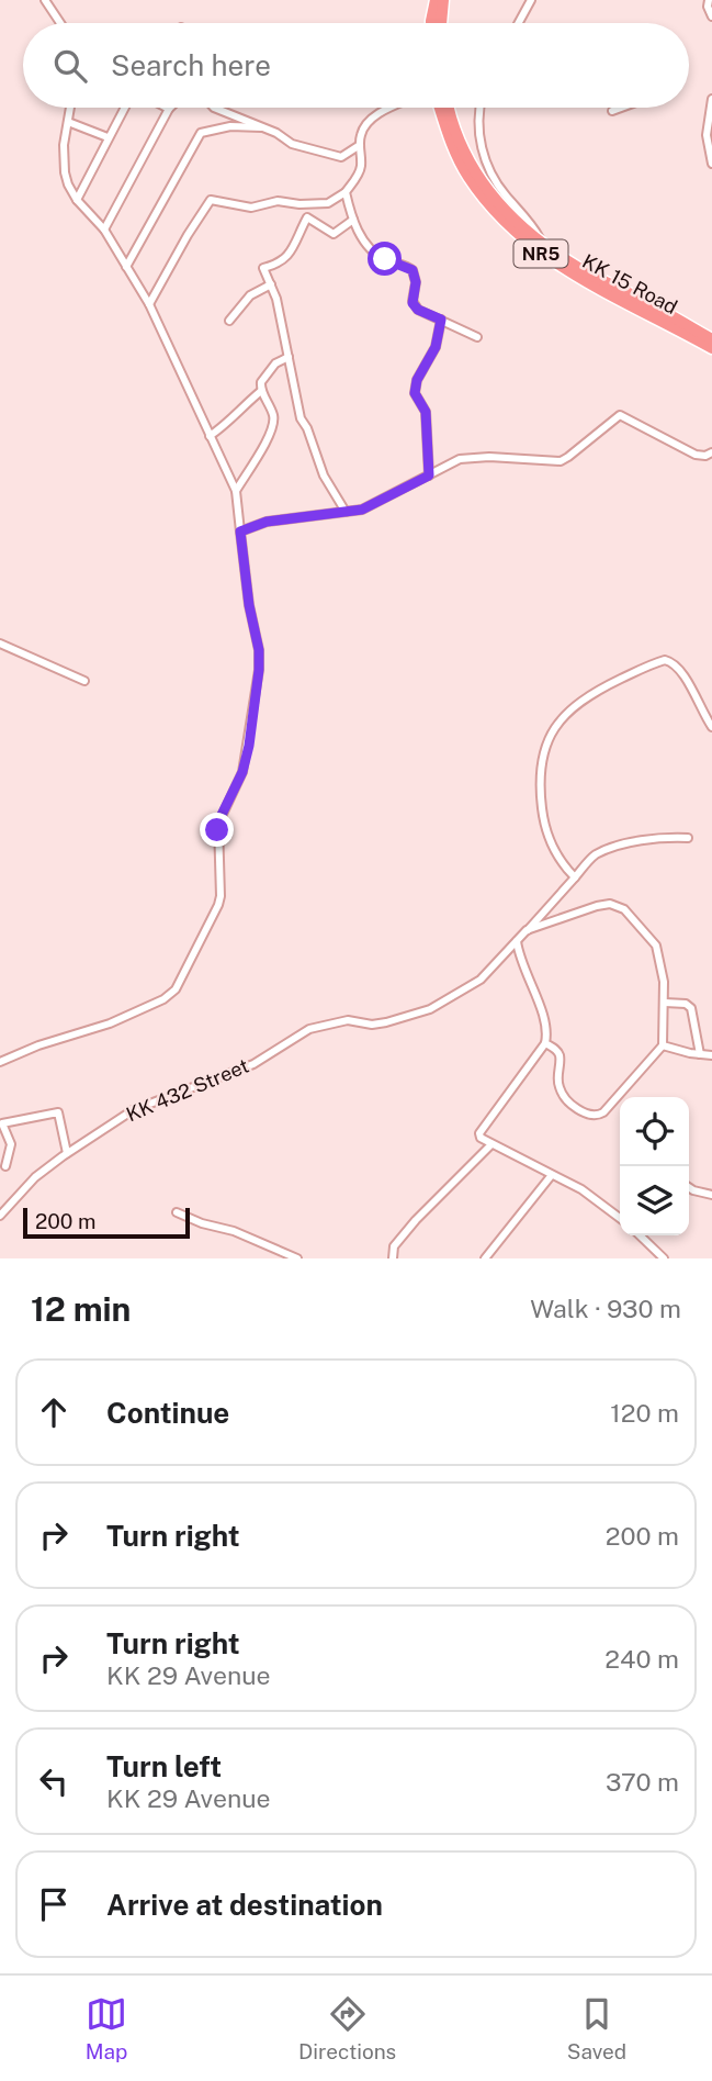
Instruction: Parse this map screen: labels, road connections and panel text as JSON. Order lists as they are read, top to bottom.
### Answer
{
  "streets": {
    "highway": ["NR5", "KK 15 Road"],
    "street": ["KK 432 Street"]
  },
  "scale_bar": "200 m",
  "page": {
    "search": "Search here",
    "scale": "200 m",
    "heading": ["12 min", "Walk · 930 m"],
    "list": [
      ["Continue", "120 m"],
      ["Turn right", "200 m"],
      ["Turn right", "KK 29 Avenue", "240 m"],
      ["Turn left", "KK 29 Avenue", "370 m"],
      "Arrive at destination"
    ],
    "nav": ["Map", "Directions", "Saved"]
  }
}
